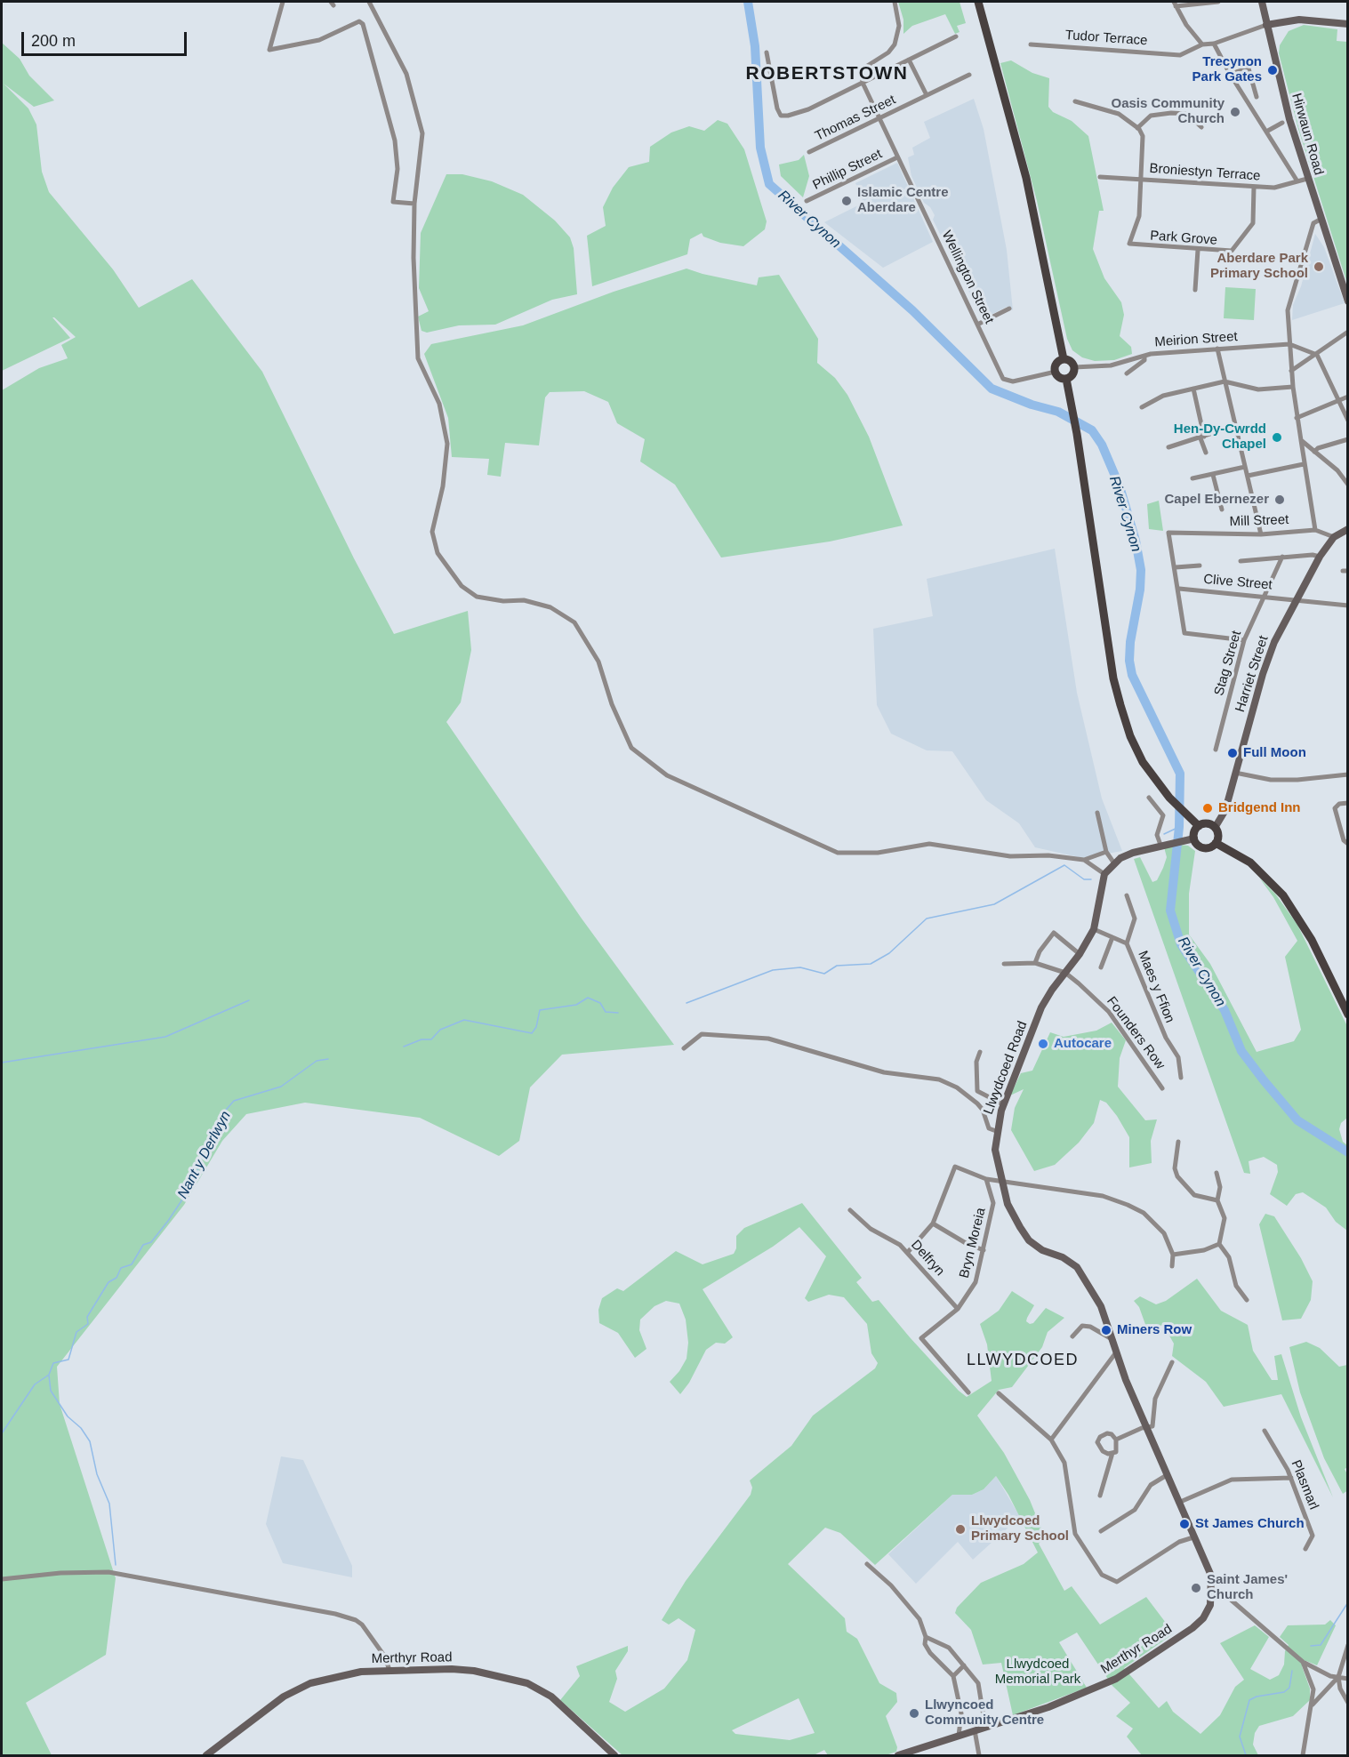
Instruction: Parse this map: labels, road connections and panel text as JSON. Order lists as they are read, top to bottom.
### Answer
{
  "streets": {
    "main road": [
      "Hirwaun Road",
      "Harriet Street",
      "Llwydcoed Road",
      "Merthyr Road"
    ],
    "street": [
      "Tudor Terrace",
      "Thomas Street",
      "Phillip Street",
      "Broniestyn Terrace",
      "Park Grove",
      "Wellington Street",
      "Meirion Street",
      "Mill Street",
      "Clive Street",
      "Stag Street",
      "Maes y Ffion",
      "Founders Row",
      "Bryn Moreia",
      "Delfryn",
      "Plasmarl"
    ]
  },
  "crossings": [
    ["Thomas Street", "Wellington Street"],
    ["Hirwaun Road", "Broniestyn Terrace"],
    ["Phillip Street", "Wellington Street"],
    ["Broniestyn Terrace", "Park Grove"],
    ["Wellington Street", "Meirion Street"],
    ["Mill Street", "Harriet Street"],
    ["Clive Street", "Stag Street"],
    ["Clive Street", "Harriet Street"],
    ["Maes y Ffion", "Llwydcoed Road"],
    ["Founders Row", "Llwydcoed Road"],
    ["Llwydcoed Road", "Merthyr Road"],
    ["Bryn Moreia", "Delfryn"]
  ],
  "districts": ["ROBERTSTOWN", "LLWYDCOED"],
  "water": ["River Cynon", "Nant y Derlwyn"],
  "parks": ["Llwydcoed Memorial Park"],
  "places": [
    "Trecynon Park Gates",
    "Oasis Community Church",
    "Islamic Centre Aberdare",
    "Aberdare Park Primary School",
    "Hen-Dy-Cwrdd Chapel",
    "Capel Ebernezer",
    "Full Moon",
    "Bridgend Inn",
    "Autocare",
    "Miners Row",
    "St James Church",
    "Llwydcoed Primary School",
    "Saint James' Church",
    "Llwyncoed Community Centre"
  ],
  "scale_bar": "200 m"
}
